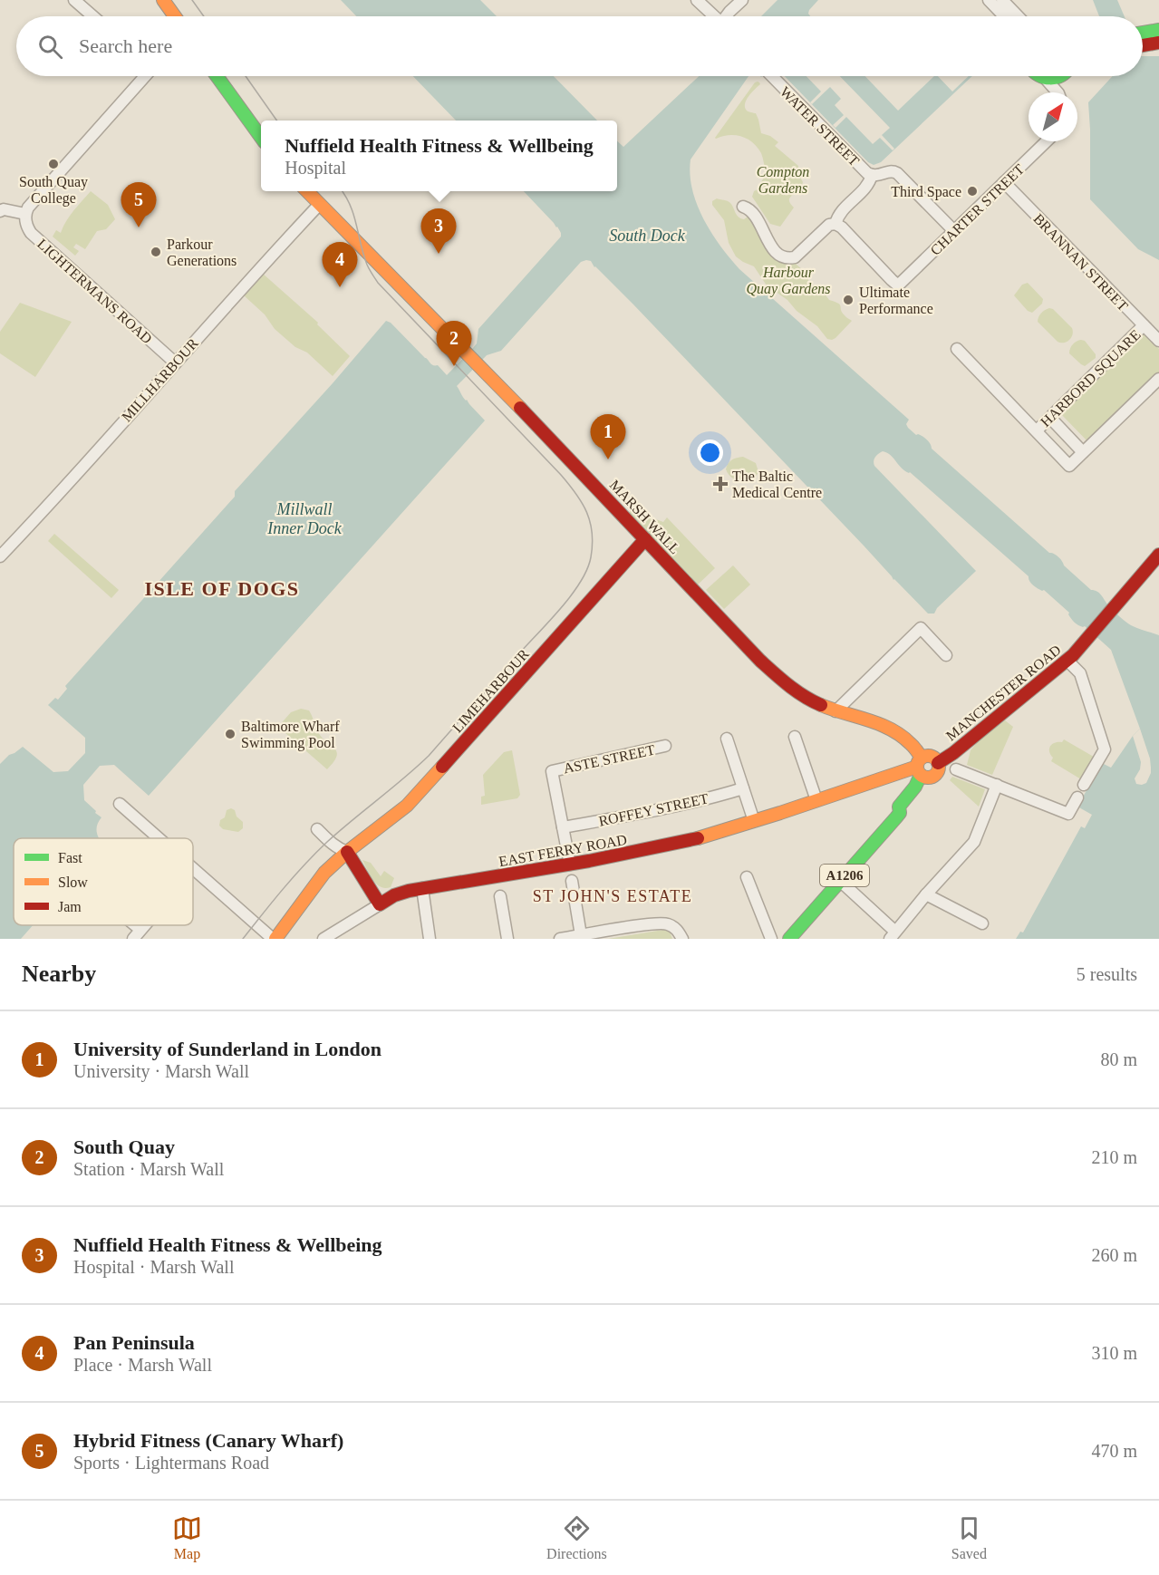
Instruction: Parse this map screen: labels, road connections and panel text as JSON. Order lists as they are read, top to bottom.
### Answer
{
  "streets": {
    "street": [
      "WATER STREET",
      "CHARTER STREET",
      "BRANNAN STREET",
      "LIGHTERMANS ROAD",
      "HARBORD SQUARE",
      "MILLHARBOUR",
      "MARSH WALL",
      "LIMEHARBOUR",
      "MANCHESTER ROAD",
      "ASTE STREET",
      "ROFFEY STREET",
      "EAST FERRY ROAD",
      "A1206"
    ]
  },
  "crossings": [
    ["WATER STREET", "CHARTER STREET"],
    ["CHARTER STREET", "BRANNAN STREET"],
    ["BRANNAN STREET", "HARBORD SQUARE"],
    ["LIGHTERMANS ROAD", "MILLHARBOUR"],
    ["MILLHARBOUR", "MARSH WALL"],
    ["MARSH WALL", "LIMEHARBOUR"],
    ["MARSH WALL", "MANCHESTER ROAD"],
    ["MARSH WALL", "EAST FERRY ROAD"],
    ["MARSH WALL", "A1206"],
    ["MANCHESTER ROAD", "EAST FERRY ROAD"],
    ["MANCHESTER ROAD", "A1206"],
    ["ASTE STREET", "ROFFEY STREET"],
    ["EAST FERRY ROAD", "A1206"]
  ],
  "districts": ["ISLE OF DOGS", "ST JOHN'S ESTATE"],
  "water": ["South Dock", "Millwall Inner Dock"],
  "parks": ["Compton Gardens", "Harbour Quay Gardens"],
  "places": {
    "other": [
      "South Quay College",
      "Third Space",
      "Parkour Generations",
      "Ultimate Performance",
      "Baltimore Wharf Swimming Pool"
    ],
    "health": ["The Baltic Medical Centre"]
  },
  "legend": ["Fast", "Slow", "Jam"],
  "north": "top right",
  "page": {
    "search": "Search here",
    "popup": ["Nuffield Health Fitness & Wellbeing", "Hospital"],
    "pins": [
      "5",
      "3",
      "4",
      "2",
      "1"
    ],
    "heading": ["Nearby", "5 results"],
    "list": [
      {
        "mark": "1",
        "name": "University of Sunderland in London",
        "note": "University · Marsh Wall",
        "value": "80 m"
      },
      {
        "mark": "2",
        "name": "South Quay",
        "note": "Station · Marsh Wall",
        "value": "210 m"
      },
      {
        "mark": "3",
        "name": "Nuffield Health Fitness & Wellbeing",
        "note": "Hospital · Marsh Wall",
        "value": "260 m"
      },
      {
        "mark": "4",
        "name": "Pan Peninsula",
        "note": "Place · Marsh Wall",
        "value": "310 m"
      },
      {
        "mark": "5",
        "name": "Hybrid Fitness (Canary Wharf)",
        "note": "Sports · Lightermans Road",
        "value": "470 m"
      }
    ],
    "nav": ["Map", "Directions", "Saved"]
  }
}
